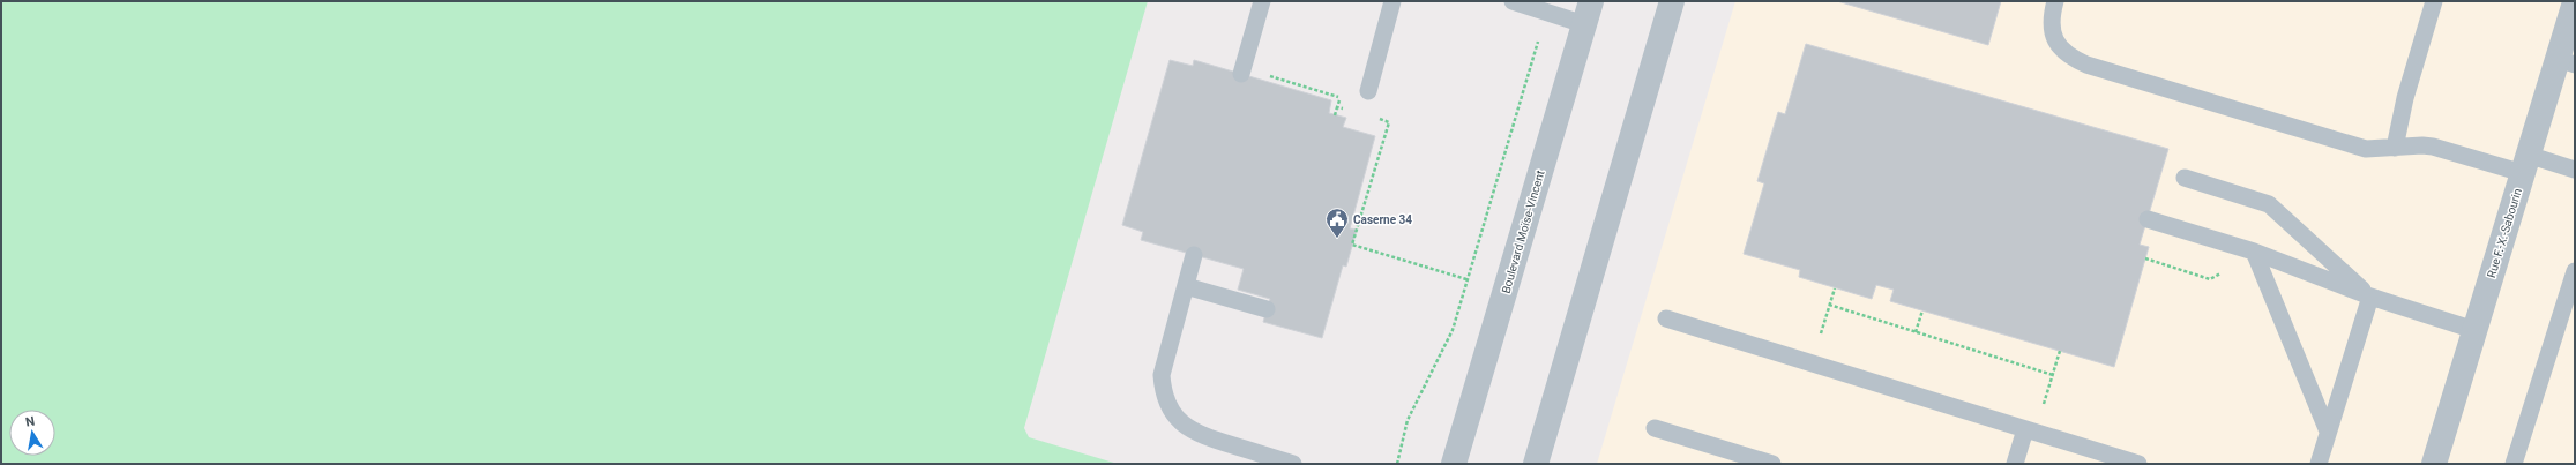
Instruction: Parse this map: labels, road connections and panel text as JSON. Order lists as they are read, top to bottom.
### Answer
{
  "streets": {
    "street": ["Boulevard Moïse-Vincent", "Rue F.-X.-Sabourin"]
  },
  "places": {
    "public building": ["Caserne 34"]
  },
  "north": "top"
}
